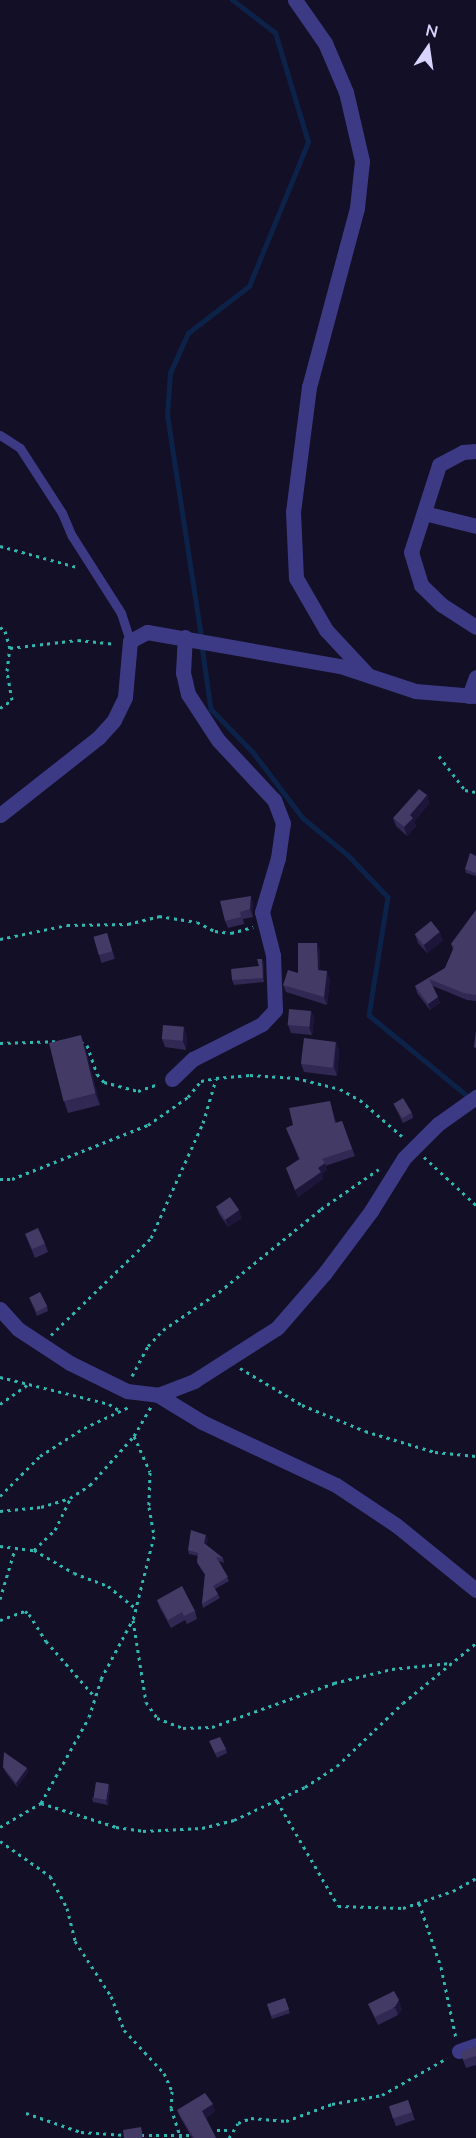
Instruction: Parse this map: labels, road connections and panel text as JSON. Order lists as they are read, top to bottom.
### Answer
{
  "north": "top"
}
